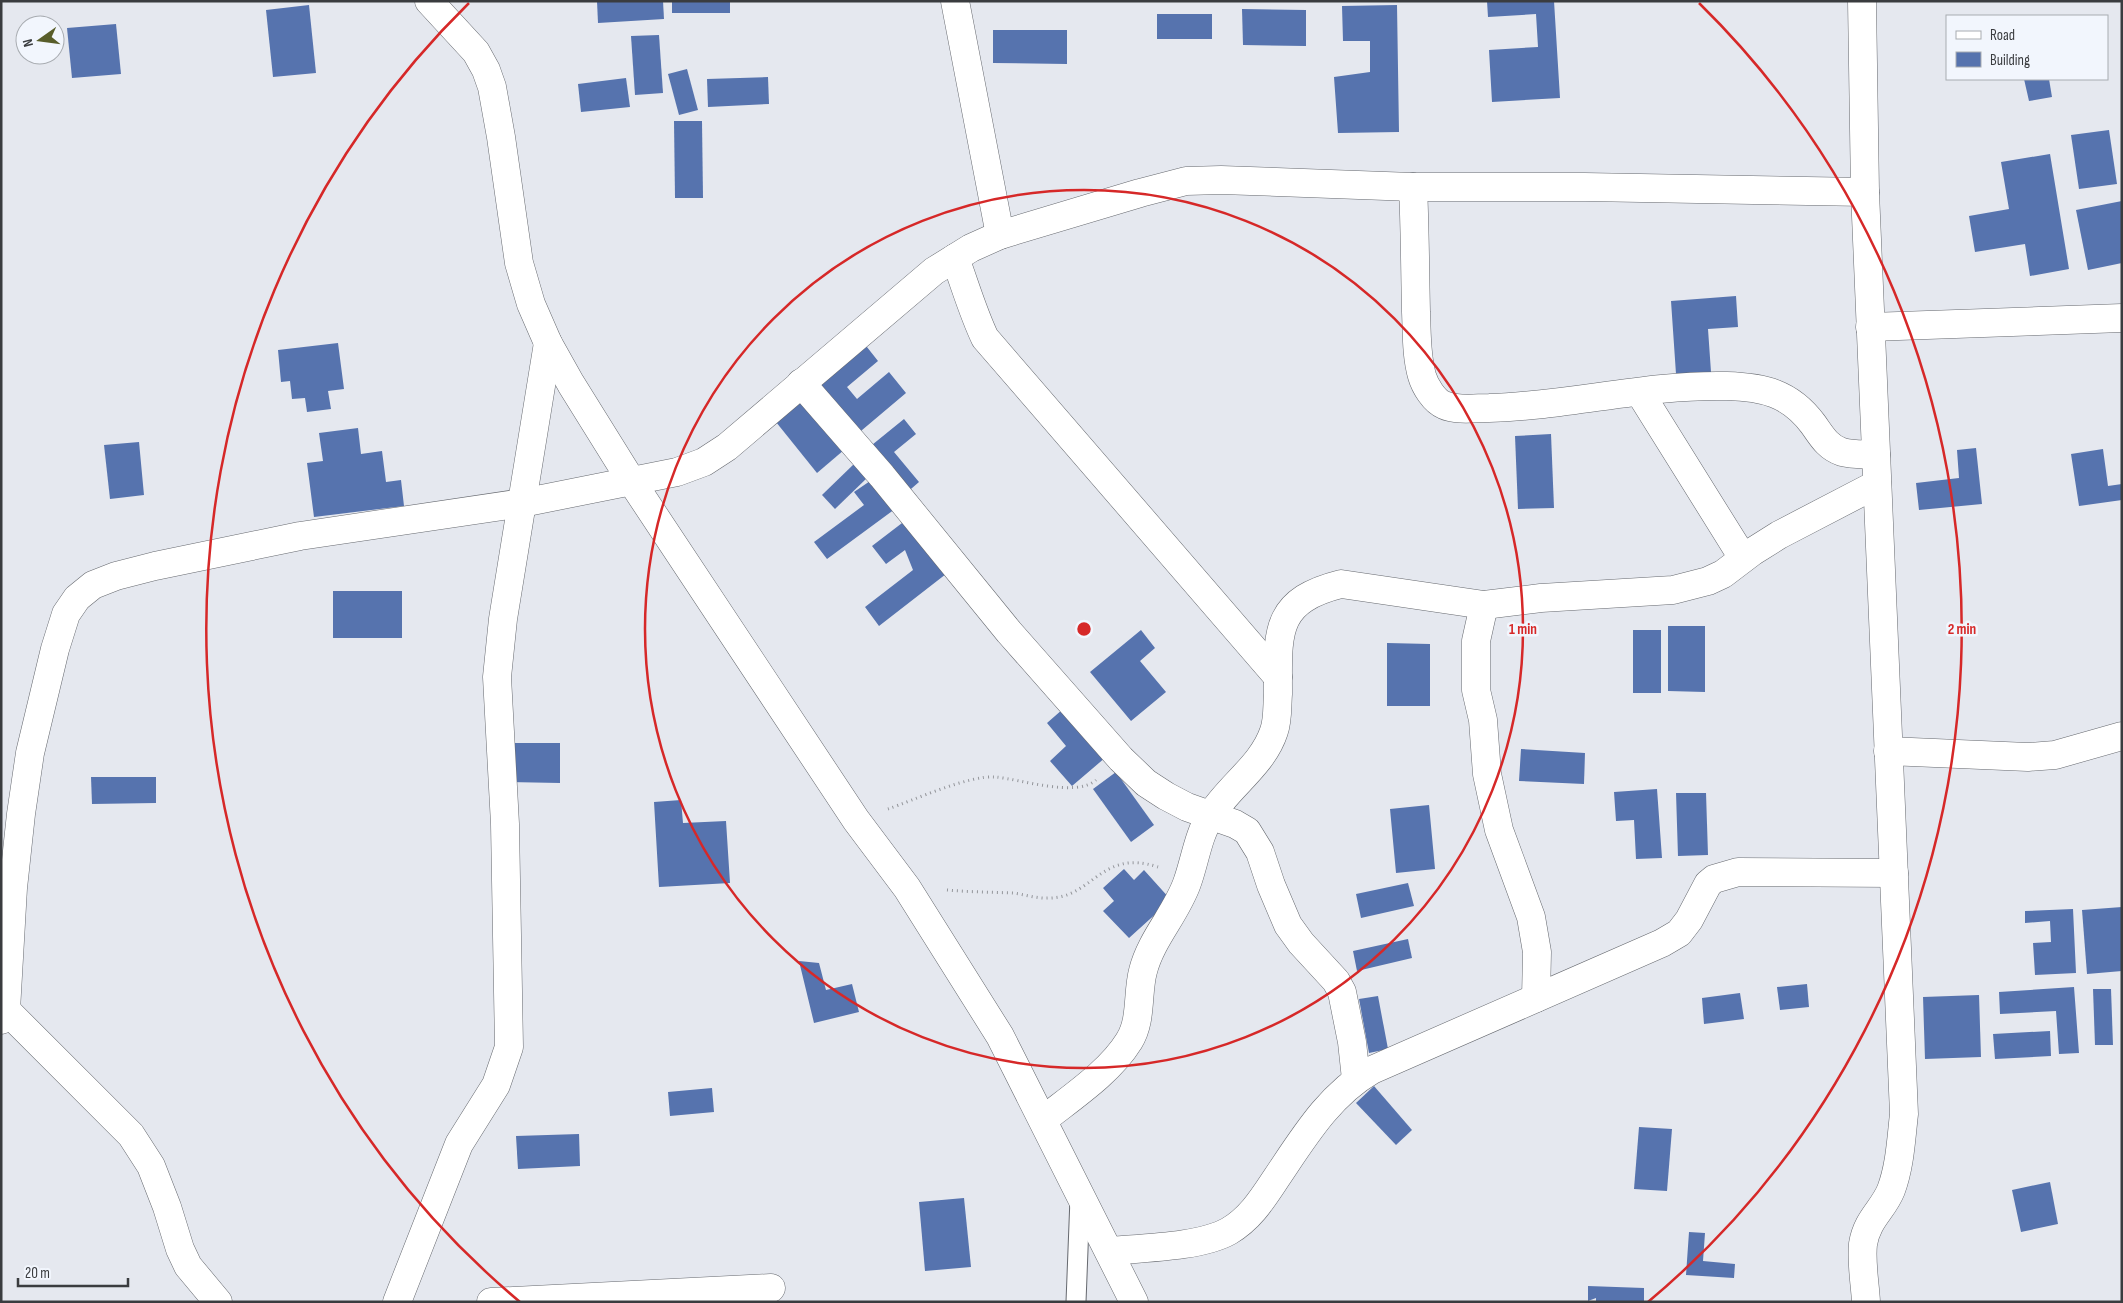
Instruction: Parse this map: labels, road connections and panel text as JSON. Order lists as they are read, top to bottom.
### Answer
{
  "legend": ["Road", "Building"],
  "scale_bar": "20 m",
  "north": "left",
  "rings": ["1 min", "2 min"]
}
